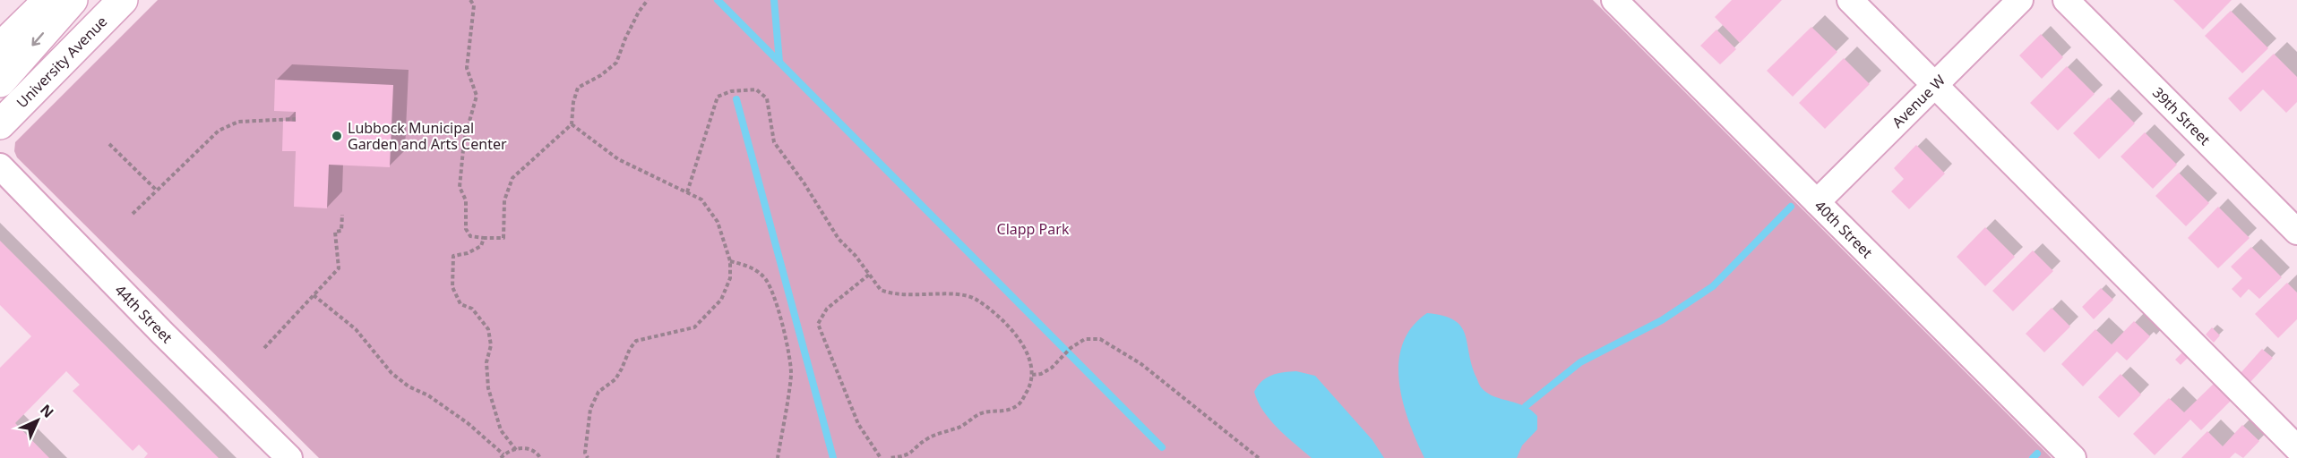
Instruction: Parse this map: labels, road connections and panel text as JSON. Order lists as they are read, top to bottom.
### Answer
{
  "streets": {
    "main road": ["University Avenue"],
    "street": [
      "Avenue W",
      "39th Street",
      "40th Street",
      "44th Street"
    ]
  },
  "crossings": [
    ["Avenue W", "40th Street"]
  ],
  "parks": ["Clapp Park"],
  "places": ["Lubbock Municipal Garden and Arts Center"],
  "north": "top right"
}
